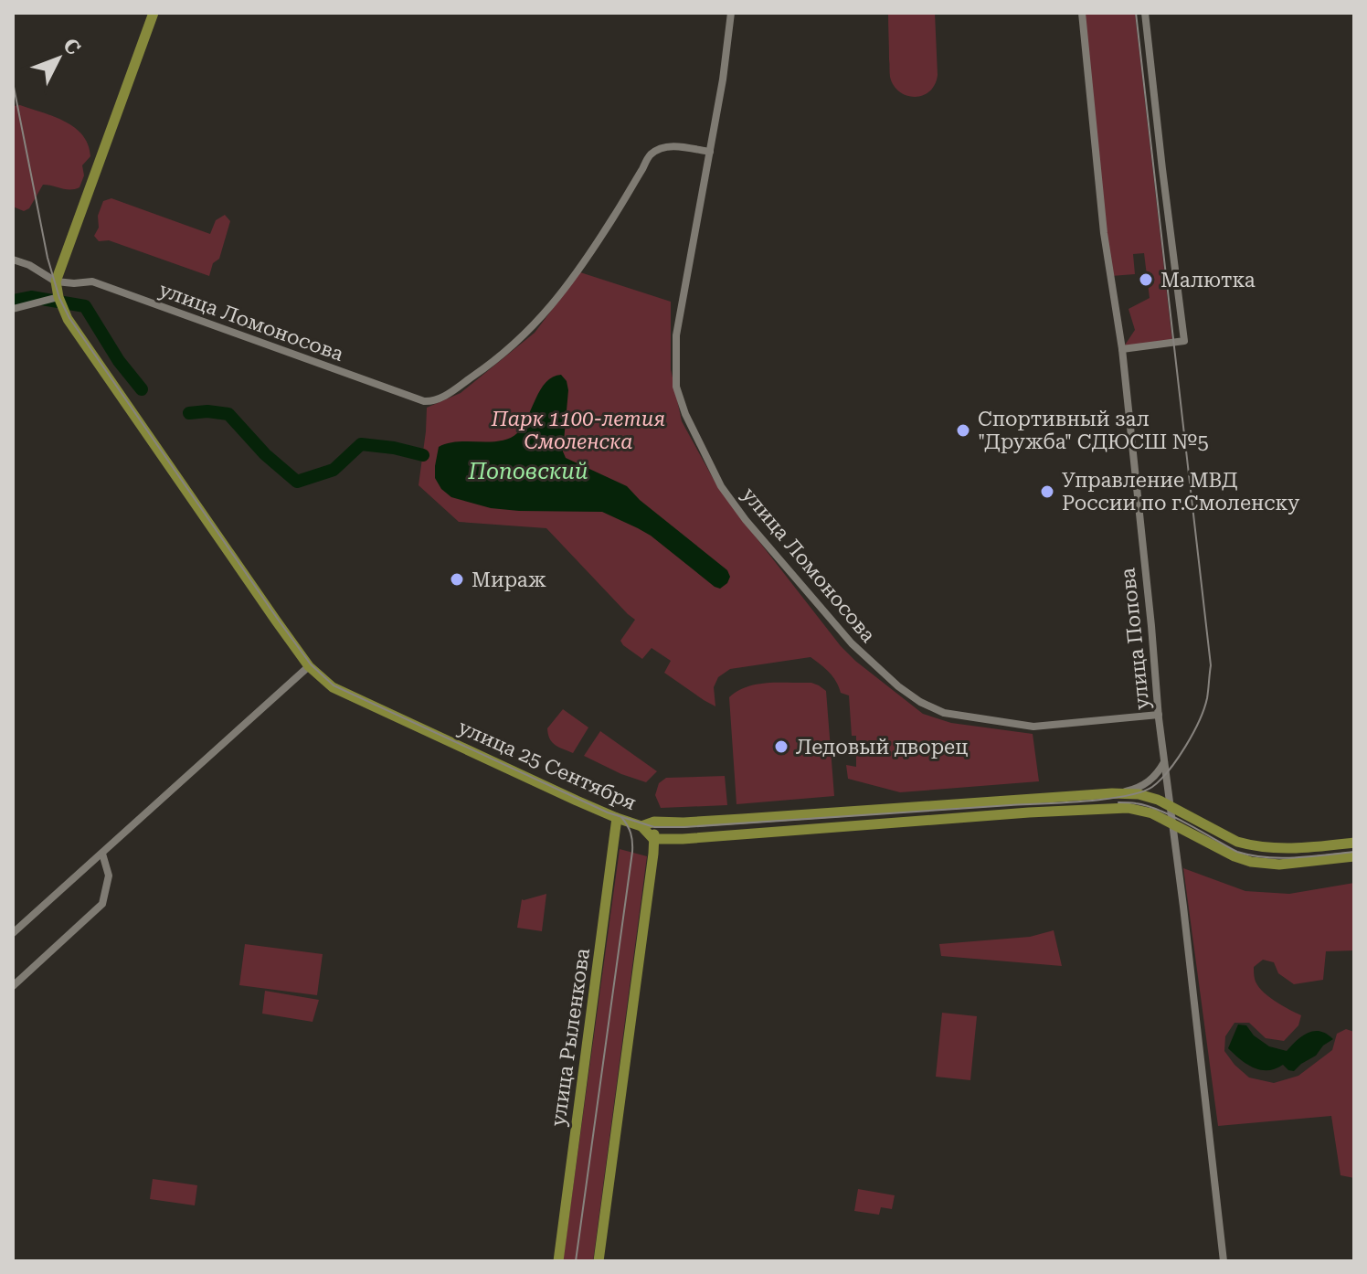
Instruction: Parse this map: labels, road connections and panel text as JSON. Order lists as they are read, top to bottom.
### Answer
{
  "streets": {
    "main road": ["улица 25 Сентября", "улица Рыленкова"],
    "street": ["улица Ломоносова", "улица Попова"]
  },
  "crossings": [
    ["улица Ломоносова", "улица Попова"],
    ["улица Ломоносова", "улица 25 Сентября"],
    ["улица Попова", "улица 25 Сентября"],
    ["улица 25 Сентября", "улица Рыленкова"]
  ],
  "water": ["Поповский"],
  "parks": ["Парк 1100-летия Смоленска"],
  "places": [
    "Малютка",
    "Спортивный зал \"Дружба\" СДЮСШ №5",
    "Управление МВД России по г.Смоленску",
    "Мираж",
    "Ледовый дворец"
  ],
  "north": "top right"
}
